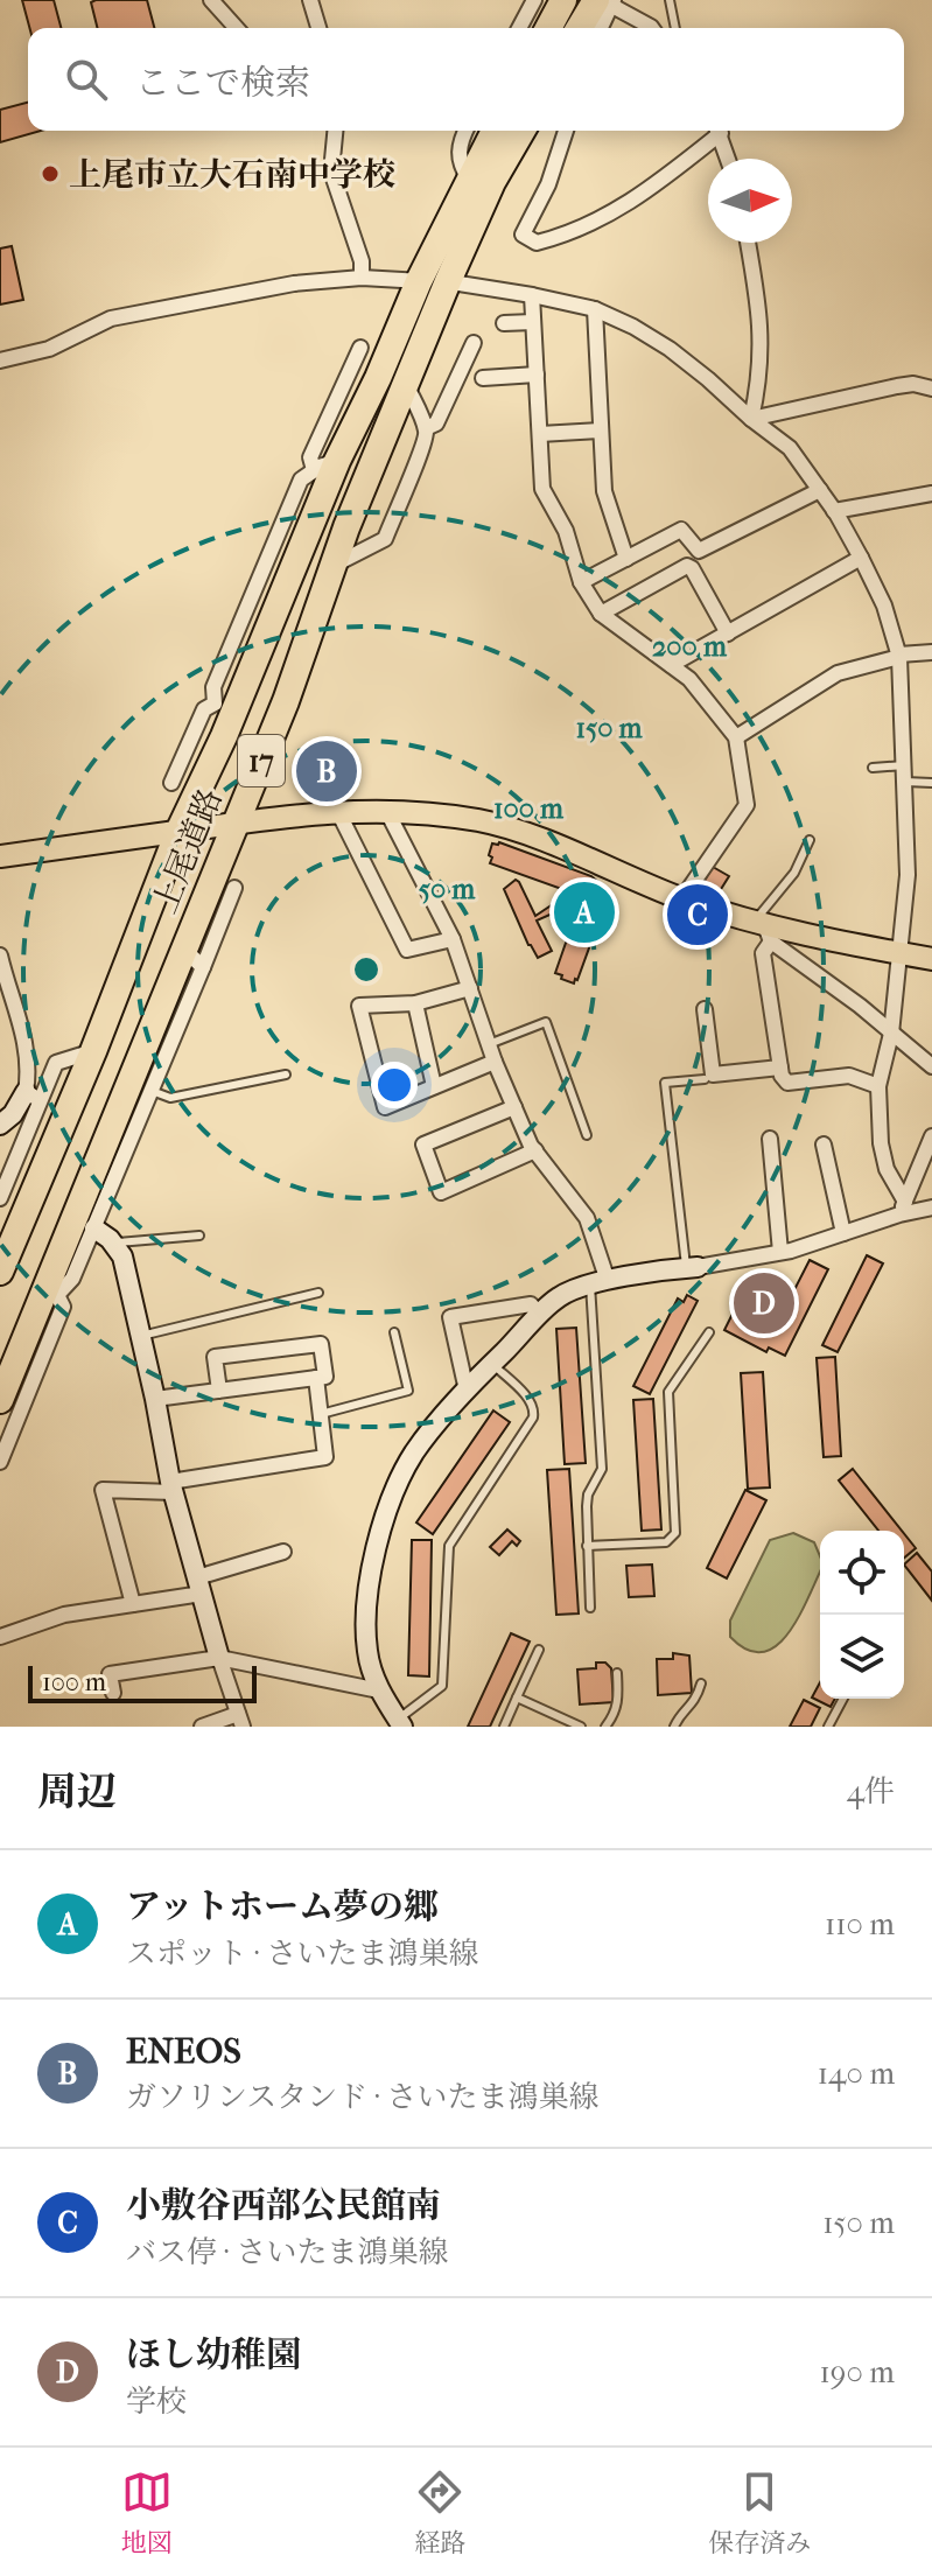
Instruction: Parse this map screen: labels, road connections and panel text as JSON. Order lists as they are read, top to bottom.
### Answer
{
  "streets": {
    "highway": ["17", "上尾道路"]
  },
  "places": ["上尾市立大石南中学校"],
  "scale_bar": "100 m",
  "north": "right",
  "page": {
    "search": "ここで検索",
    "pins": [
      "B",
      "A",
      "C",
      "D"
    ],
    "scale": "100 m",
    "heading": ["周辺", "4件"],
    "list": [
      {
        "mark": "A",
        "name": "アットホーム夢の郷",
        "note": "スポット · さいたま鴻巣線",
        "value": "110 m"
      },
      {
        "mark": "B",
        "name": "ENEOS",
        "note": "ガソリンスタンド · さいたま鴻巣線",
        "value": "140 m"
      },
      {
        "mark": "C",
        "name": "小敷谷西部公民館南",
        "note": "バス停 · さいたま鴻巣線",
        "value": "150 m"
      },
      {
        "mark": "D",
        "name": "ほし幼稚園",
        "note": "学校",
        "value": "190 m"
      }
    ],
    "nav": ["地図", "経路", "保存済み"]
  },
  "rings": [
    "200 m",
    "150 m",
    "100 m",
    "50 m"
  ]
}
